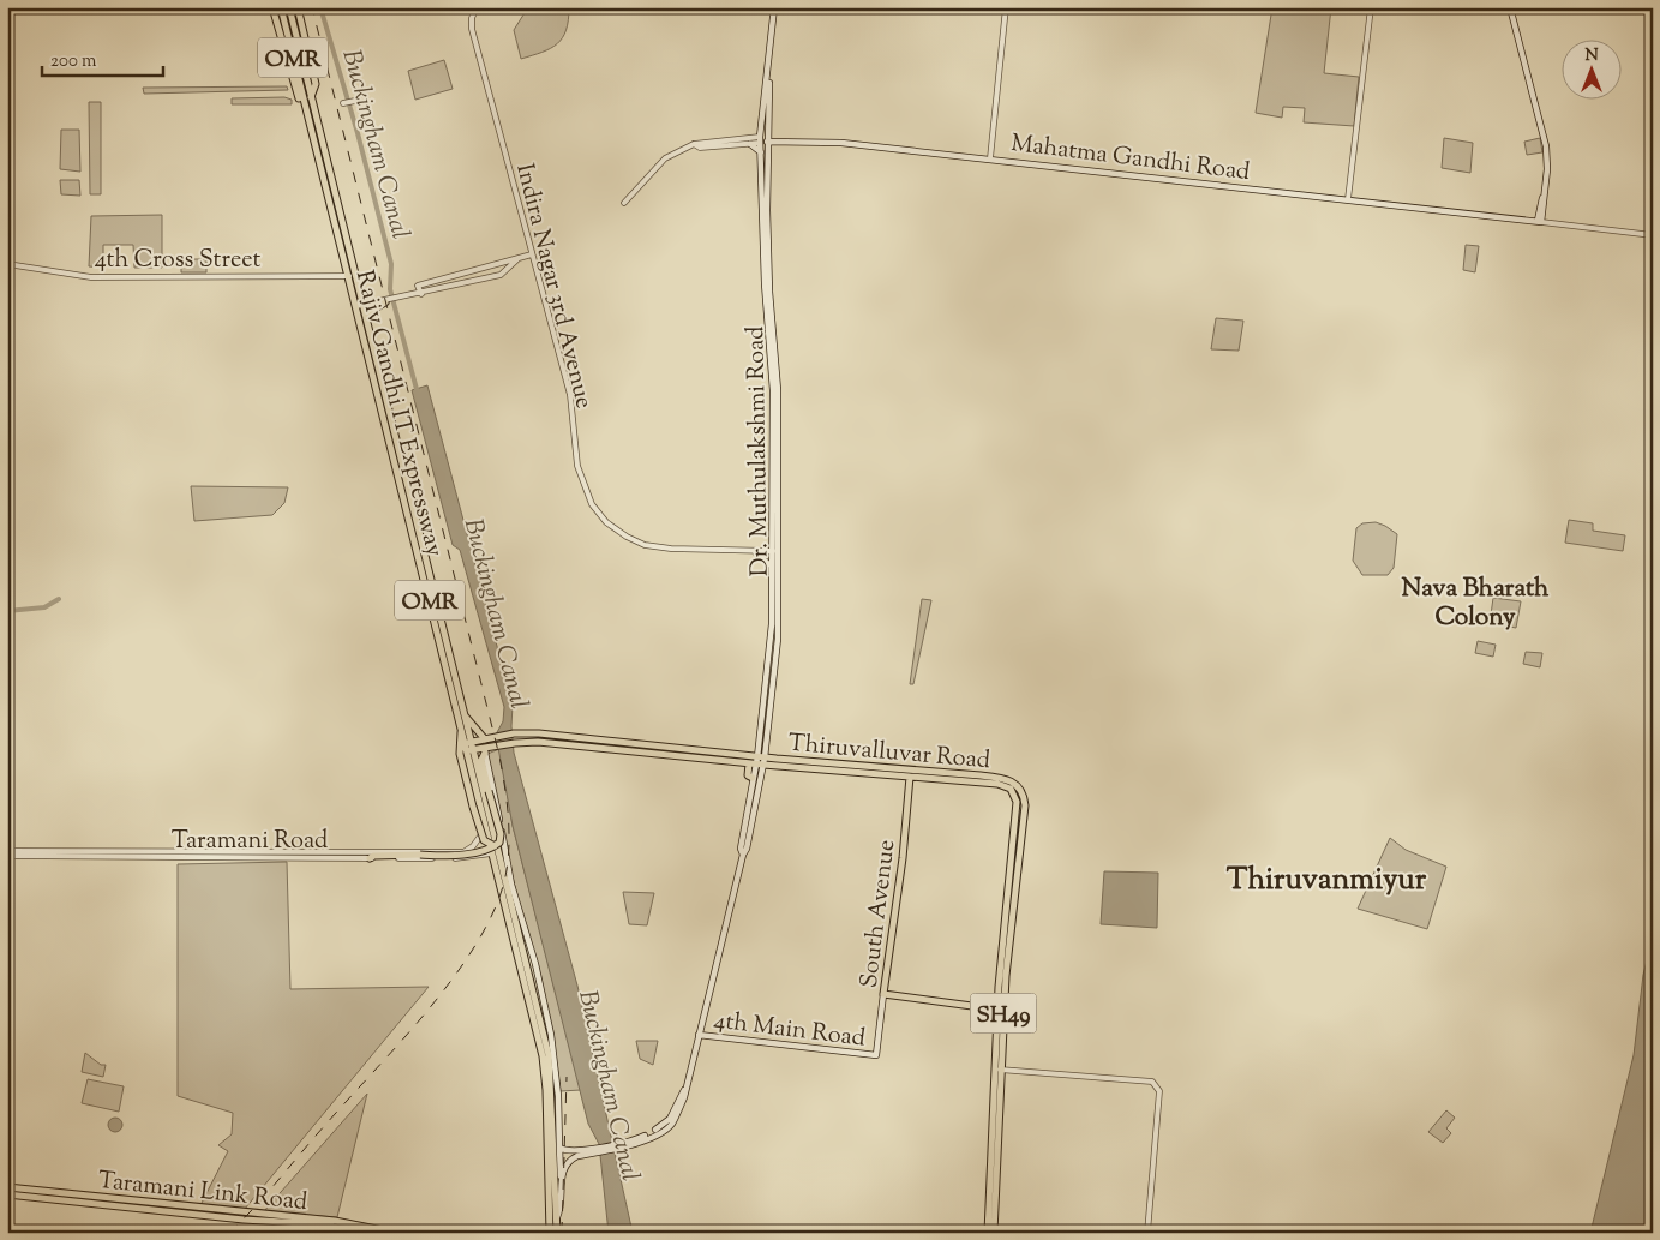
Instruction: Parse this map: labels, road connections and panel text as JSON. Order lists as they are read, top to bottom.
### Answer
{
  "streets": {
    "main road": [
      "OMR",
      "Mahatma Gandhi Road",
      "Rajiv Gandhi IT Expressway",
      "Dr. Muthulakshmi Road",
      "Thiruvalluvar Road",
      "South Avenue",
      "SH49",
      "4th Main Road",
      "Taramani Link Road"
    ],
    "street": ["4th Cross Street", "Indira Nagar 3rd Avenue", "Taramani Road"]
  },
  "crossings": [
    ["Mahatma Gandhi Road", "Dr. Muthulakshmi Road"],
    ["4th Cross Street", "Rajiv Gandhi IT Expressway"],
    ["Indira Nagar 3rd Avenue", "Dr. Muthulakshmi Road"],
    ["Rajiv Gandhi IT Expressway", "Thiruvalluvar Road"],
    ["Rajiv Gandhi IT Expressway", "Taramani Road"],
    ["Dr. Muthulakshmi Road", "Thiruvalluvar Road"],
    ["Dr. Muthulakshmi Road", "SH49"],
    ["Thiruvalluvar Road", "South Avenue"],
    ["Thiruvalluvar Road", "SH49"],
    ["South Avenue", "SH49"],
    ["South Avenue", "4th Main Road"]
  ],
  "districts": ["Nava Bharath Colony", "Thiruvanmiyur"],
  "water": ["Buckingham Canal"],
  "scale_bar": "200 m",
  "north": "top"
}
